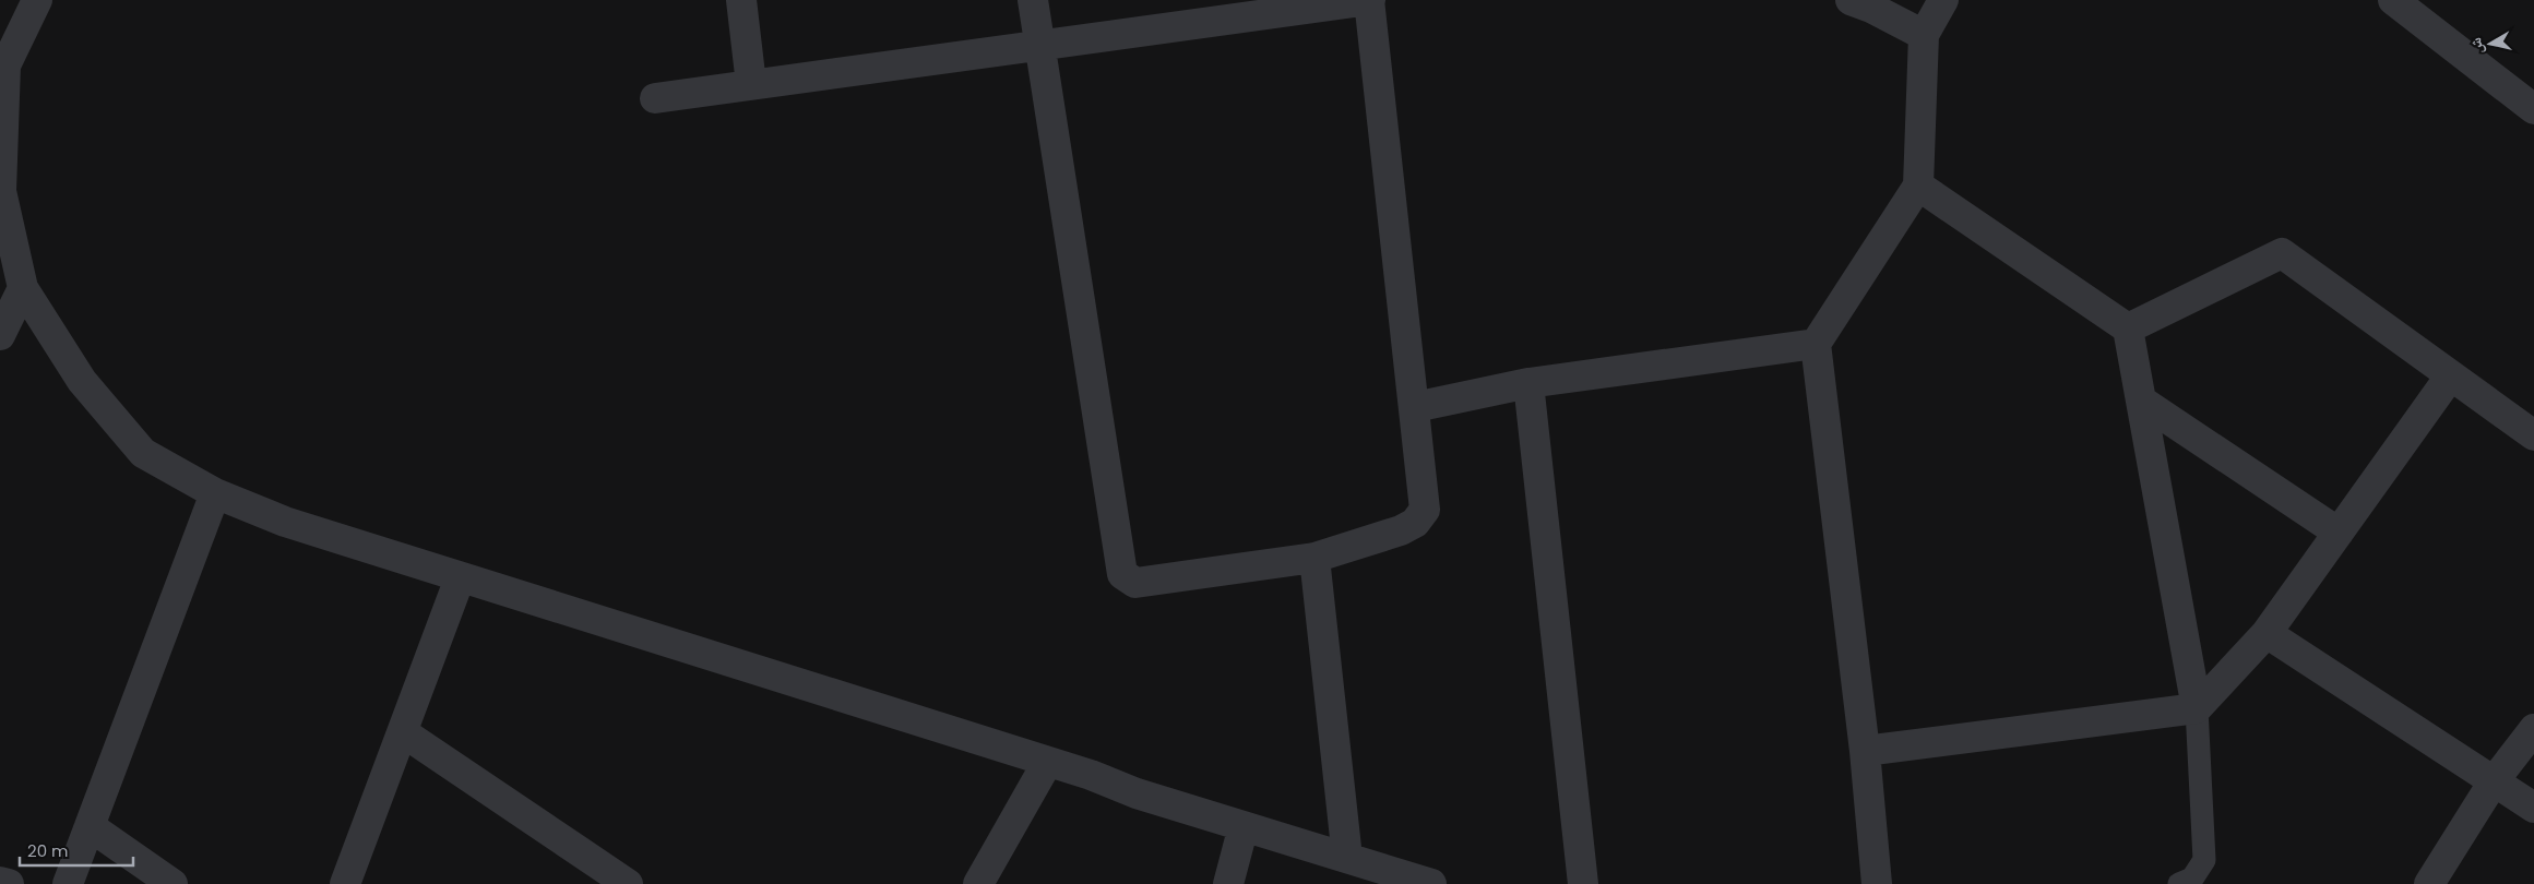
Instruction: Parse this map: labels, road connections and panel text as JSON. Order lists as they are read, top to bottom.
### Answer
{
  "scale_bar": "20 m",
  "north": "left"
}
